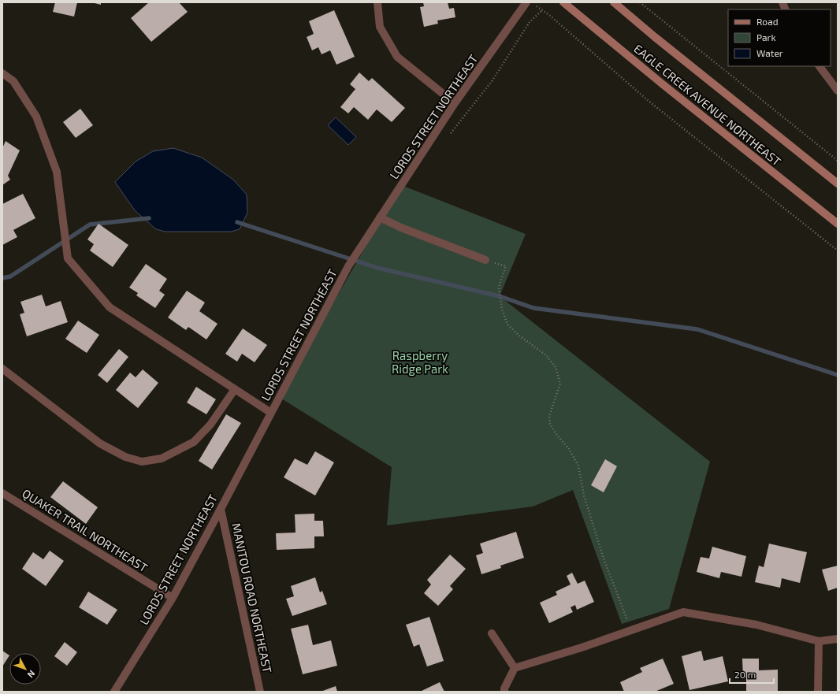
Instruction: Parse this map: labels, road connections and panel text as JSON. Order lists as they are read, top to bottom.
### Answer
{
  "streets": {
    "main road": ["EAGLE CREEK AVENUE NORTHEAST"],
    "street": ["LORDS STREET NORTHEAST", "QUAKER TRAIL NORTHEAST", "MANITOU ROAD NORTHEAST"]
  },
  "crossings": [
    ["LORDS STREET NORTHEAST", "QUAKER TRAIL NORTHEAST"],
    ["LORDS STREET NORTHEAST", "MANITOU ROAD NORTHEAST"]
  ],
  "parks": ["Raspberry Ridge Park"],
  "legend": ["Road", "Park", "Water"],
  "scale_bar": "20 m",
  "north": "bottom right"
}
